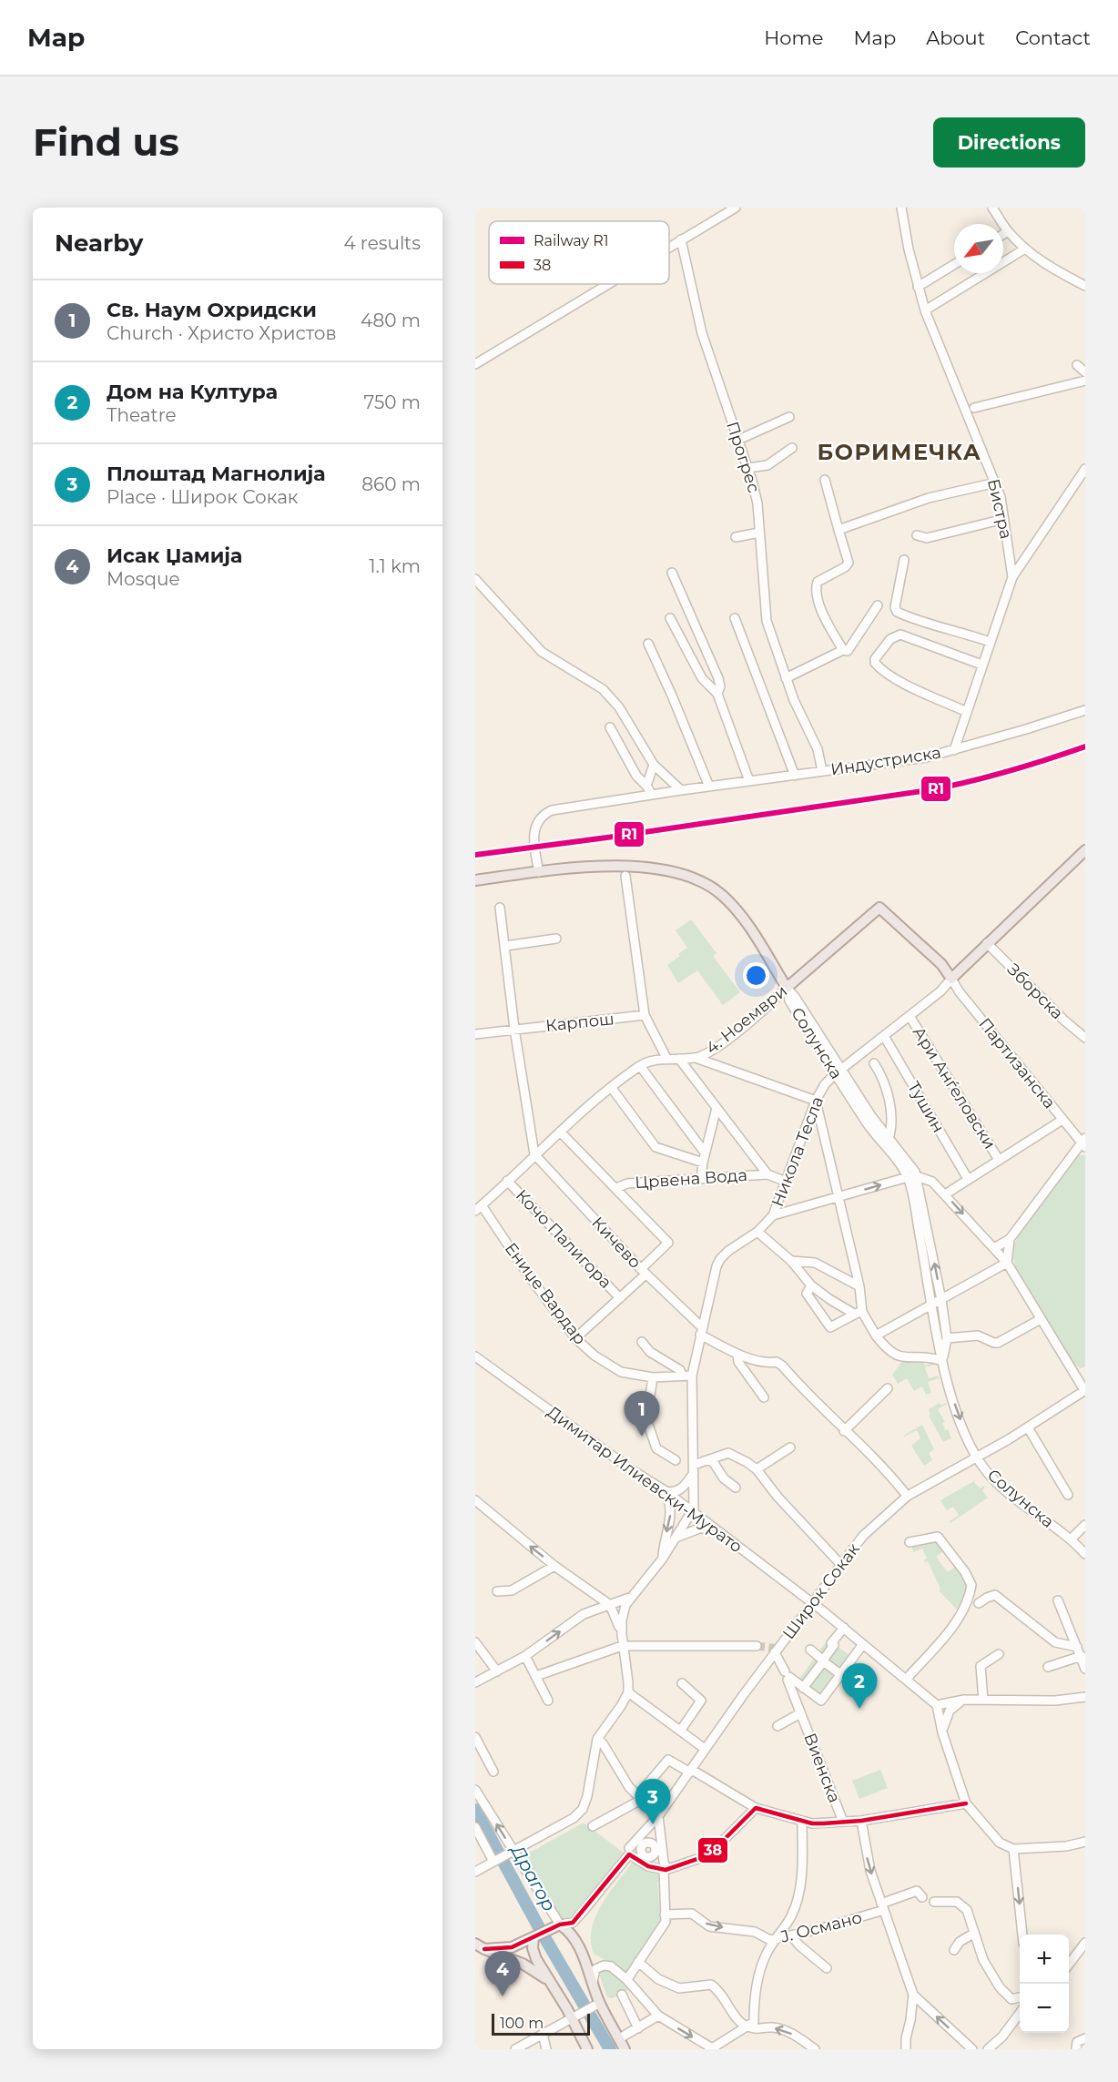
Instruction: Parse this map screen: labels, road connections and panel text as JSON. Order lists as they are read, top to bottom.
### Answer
{
  "streets": {
    "main road": ["4. Ноември", "Никола Тесла"],
    "street": [
      "Прогрес",
      "Бистра",
      "Индустриска",
      "Зборска",
      "Карпош",
      "Солунска",
      "Партизанска",
      "Ари Анѓеловски",
      "Тушин",
      "Црвена Вода",
      "Кочо Палигора",
      "Кичево",
      "Ениџе Вардар",
      "Димитар Илиевски-Мурато",
      "Широк Сокак",
      "Виенска",
      "Ј. Османо"
    ]
  },
  "crossings": [
    ["Прогрес", "Индустриска"],
    ["Бистра", "Индустриска"],
    ["Зборска", "Никола Тесла"],
    ["4. Ноември", "Солунска"],
    ["4. Ноември", "Партизанска"],
    ["4. Ноември", "Никола Тесла"],
    ["4. Ноември", "Црвена Вода"],
    ["4. Ноември", "Кочо Палигора"],
    ["4. Ноември", "Кичево"],
    ["4. Ноември", "Ениџе Вардар"],
    ["Солунска", "Никола Тесла"],
    ["Солунска", "Широк Сокак"],
    ["Партизанска", "Никола Тесла"],
    ["Ари Анѓеловски", "Никола Тесла"],
    ["Тушин", "Никола Тесла"],
    ["Никола Тесла", "Кичево"],
    ["Никола Тесла", "Ениџе Вардар"],
    ["Никола Тесла", "Димитар Илиевски-Мурато"],
    ["Црвена Вода", "Кочо Палигора"],
    ["Црвена Вода", "Кичево"],
    ["Кочо Палигора", "Кичево"],
    ["Кочо Палигора", "Ениџе Вардар"],
    ["Димитар Илиевски-Мурато", "Широк Сокак"],
    ["Широк Сокак", "Виенска"]
  ],
  "one_way": ["Ј. Османо"],
  "districts": ["БОРИМЕЧКА"],
  "water": ["Драгор"],
  "lines": ["rail line R1", "transit line 38"],
  "legend": ["Railway R1", "38"],
  "scale_bar": "100 m",
  "north": "bottom left",
  "page": {
    "header": "Map",
    "nav": [
      "Home",
      "Map",
      "About",
      "Contact"
    ],
    "buttons": "Directions",
    "title": "Find us",
    "heading": ["Nearby", "4 results"],
    "list": [
      {
        "mark": "1",
        "name": "Св. Наум Охридски",
        "note": "Church · Христо Христов",
        "value": "480 m"
      },
      {
        "mark": "2",
        "name": "Дом на Култура",
        "note": "Theatre",
        "value": "750 m"
      },
      {
        "mark": "3",
        "name": "Плоштад Магнолија",
        "note": "Place · Широк Сокак",
        "value": "860 m"
      },
      {
        "mark": "4",
        "name": "Исак Џамија",
        "note": "Mosque",
        "value": "1.1 km"
      }
    ],
    "pins": [
      "1",
      "2",
      "3",
      "4"
    ],
    "map_buttons": ["+", "−"],
    "scale": "100 m"
  }
}
